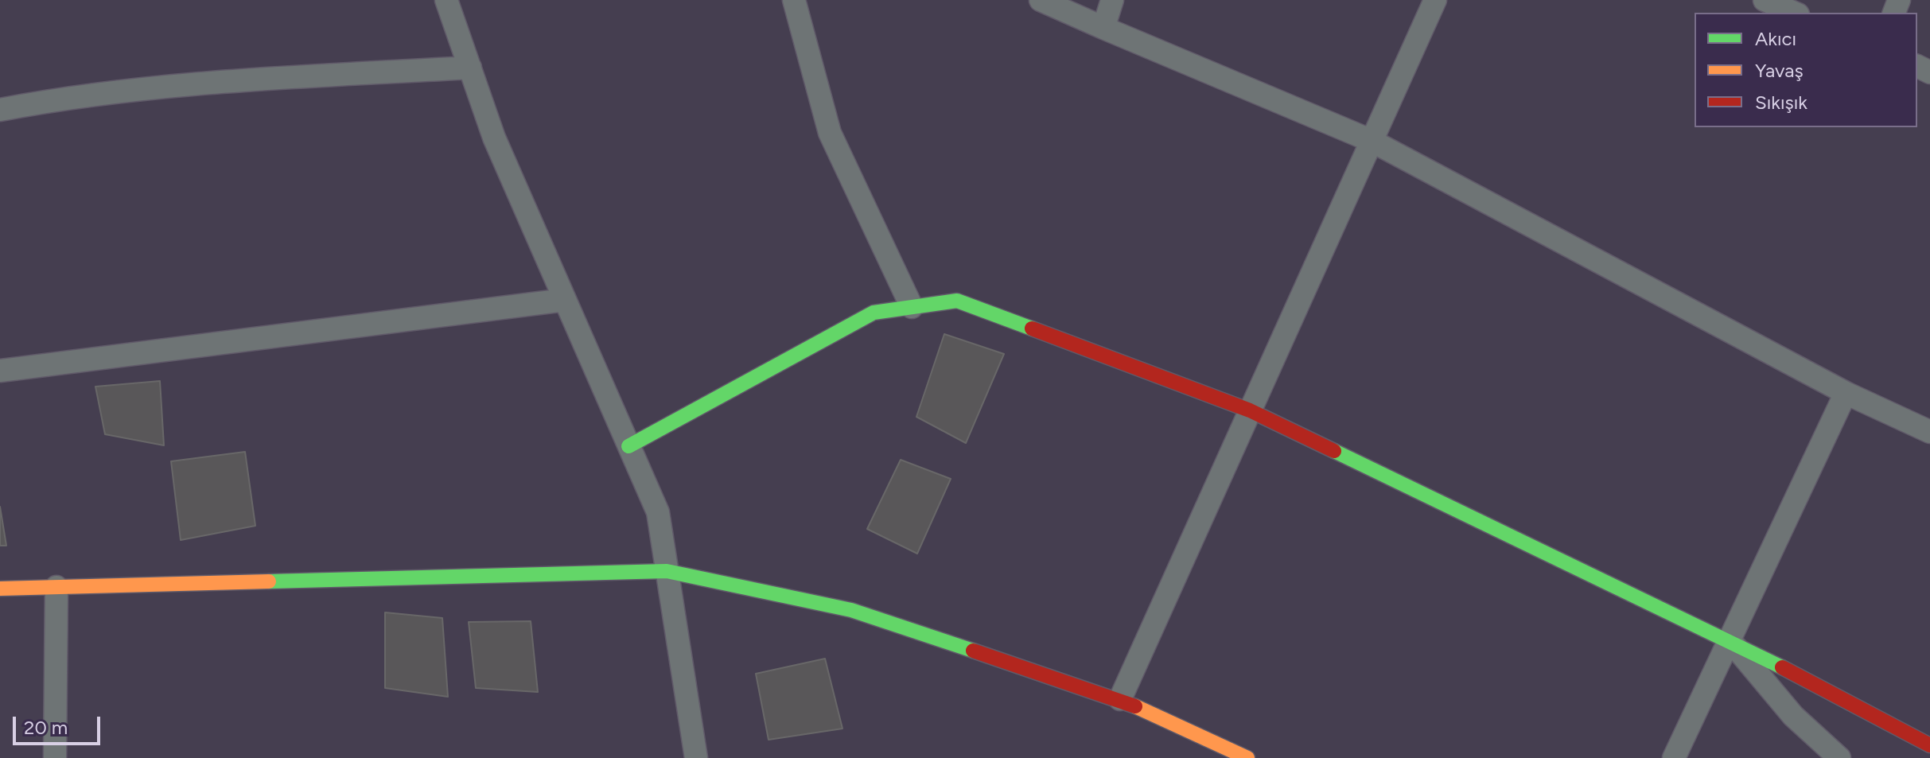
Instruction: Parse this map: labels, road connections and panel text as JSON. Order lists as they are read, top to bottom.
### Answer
{
  "legend": ["Akıcı", "Yavaş", "Sıkışık"],
  "scale_bar": "20 m"
}
